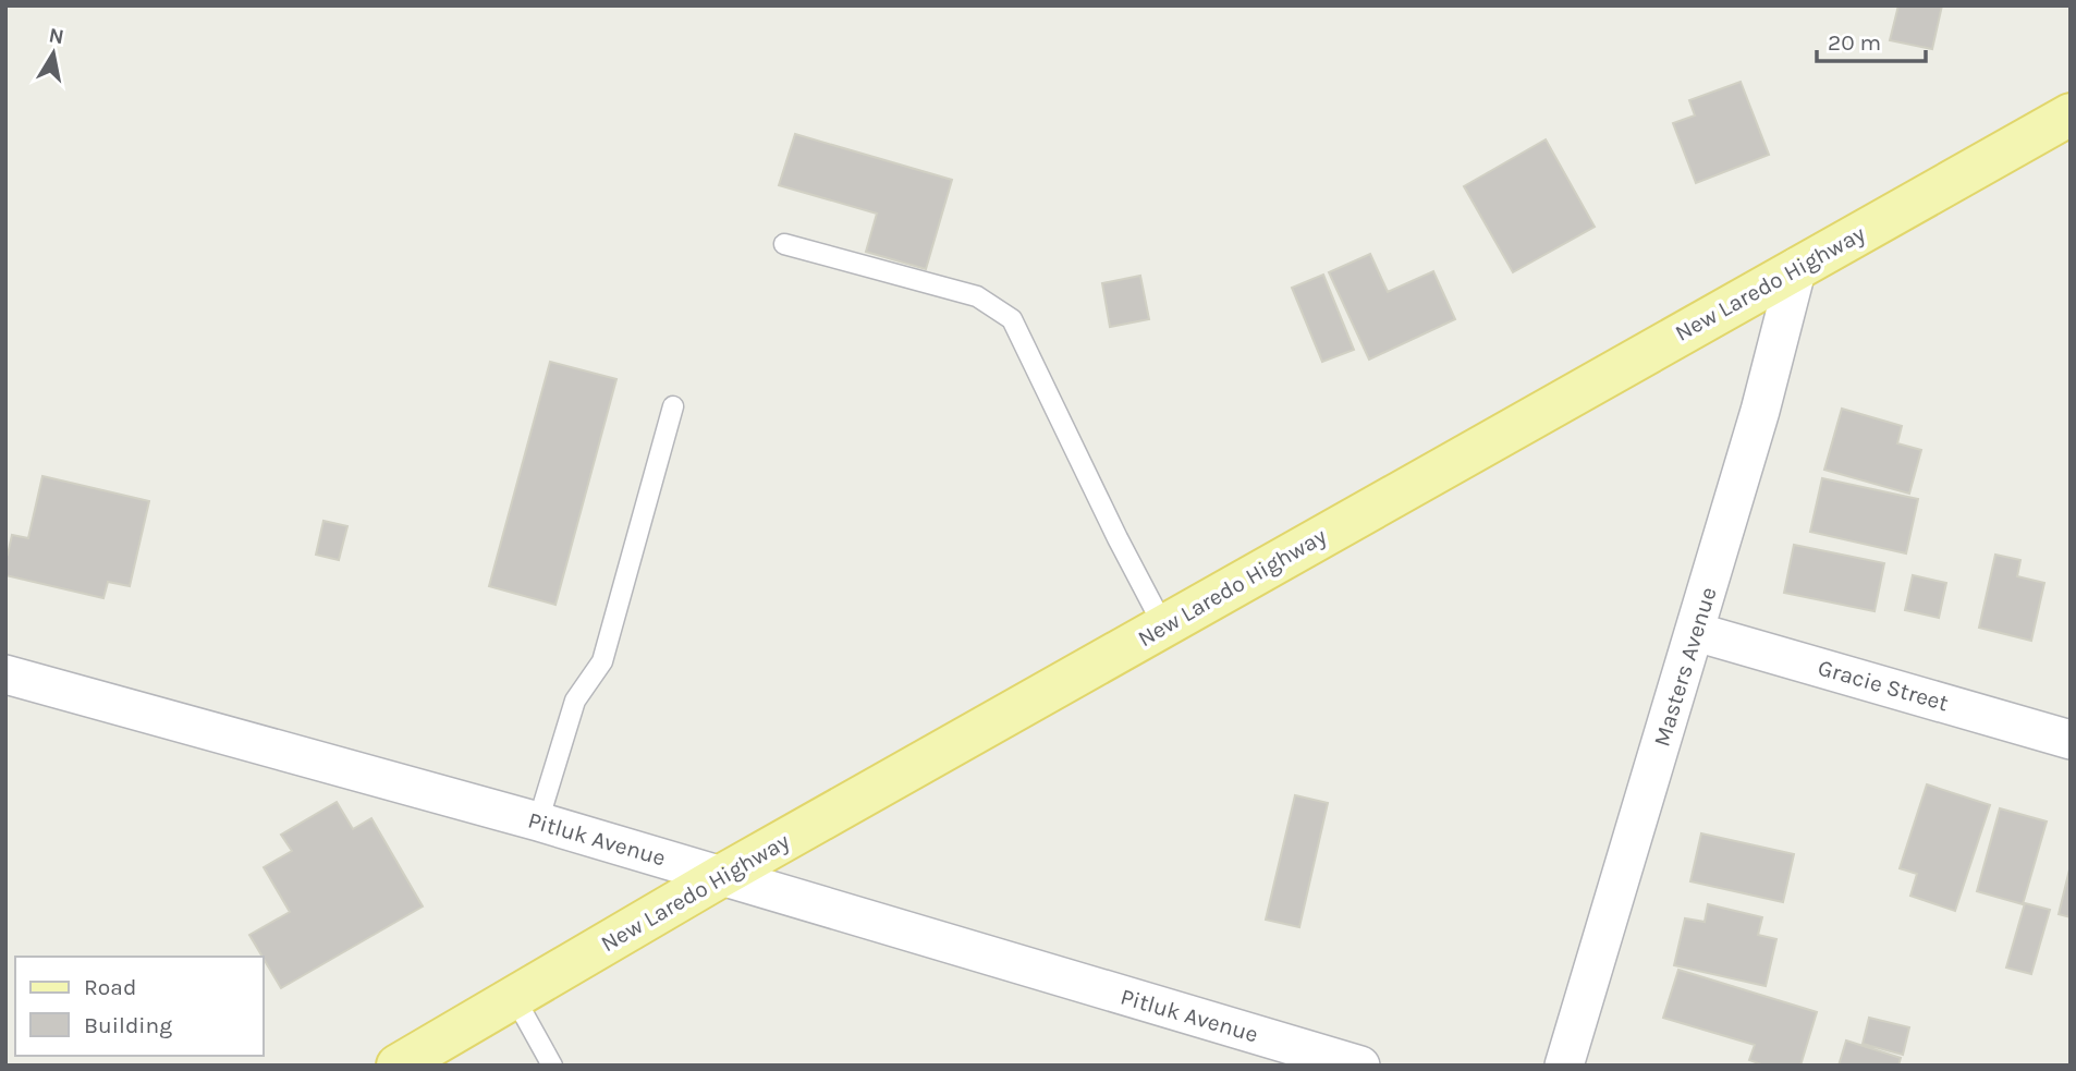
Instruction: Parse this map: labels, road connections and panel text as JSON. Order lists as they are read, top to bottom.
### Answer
{
  "streets": {
    "main road": ["New Laredo Highway"],
    "street": ["Masters Avenue", "Gracie Street", "Pitluk Avenue"]
  },
  "crossings": [
    ["New Laredo Highway", "Masters Avenue"],
    ["New Laredo Highway", "Pitluk Avenue"],
    ["Masters Avenue", "Gracie Street"]
  ],
  "legend": ["Road", "Building"],
  "scale_bar": "20 m",
  "north": "top"
}
